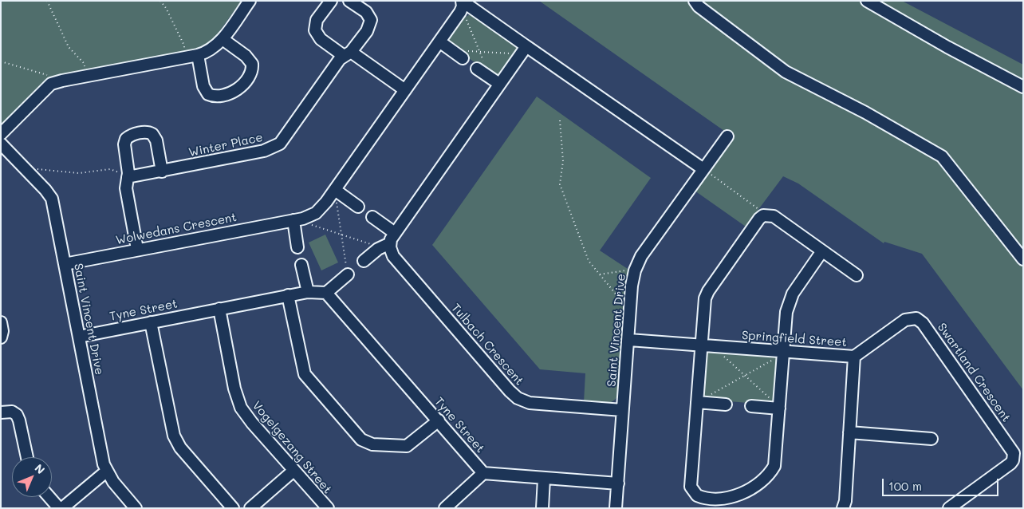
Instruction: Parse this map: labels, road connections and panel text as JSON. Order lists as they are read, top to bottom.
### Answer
{
  "streets": {
    "street": [
      "Winter Place",
      "Wolwedans Crescent",
      "Tyne Street",
      "Saint Vincent Drive",
      "Springfield Street",
      "Tulbach Crescent",
      "Swartland Crescent",
      "Vogelgezang Street"
    ]
  },
  "crossings": [
    ["Wolwedans Crescent", "Saint Vincent Drive"],
    ["Tyne Street", "Saint Vincent Drive"],
    ["Tyne Street", "Vogelgezang Street"],
    ["Saint Vincent Drive", "Springfield Street"],
    ["Saint Vincent Drive", "Tulbach Crescent"],
    ["Springfield Street", "Swartland Crescent"]
  ],
  "scale_bar": "100 m",
  "north": "top right"
}
